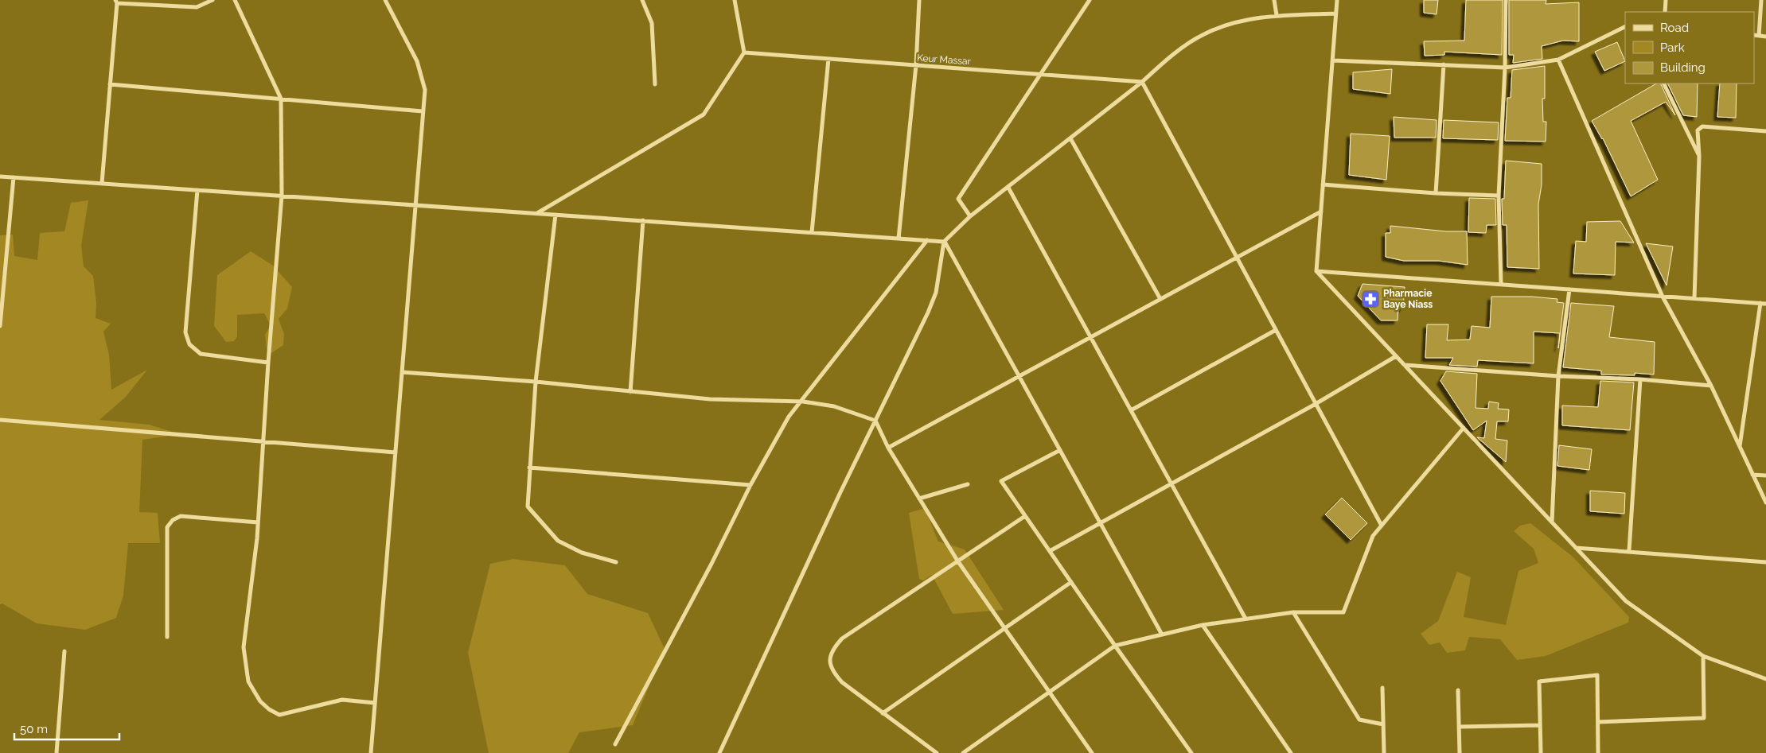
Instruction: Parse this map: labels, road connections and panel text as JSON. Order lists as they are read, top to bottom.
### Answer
{
  "streets": {
    "street": ["Keur Massar"]
  },
  "places": {
    "pharmacy": ["Pharmacie Baye Niass"]
  },
  "legend": ["Road", "Park", "Building"],
  "scale_bar": "50 m"
}
